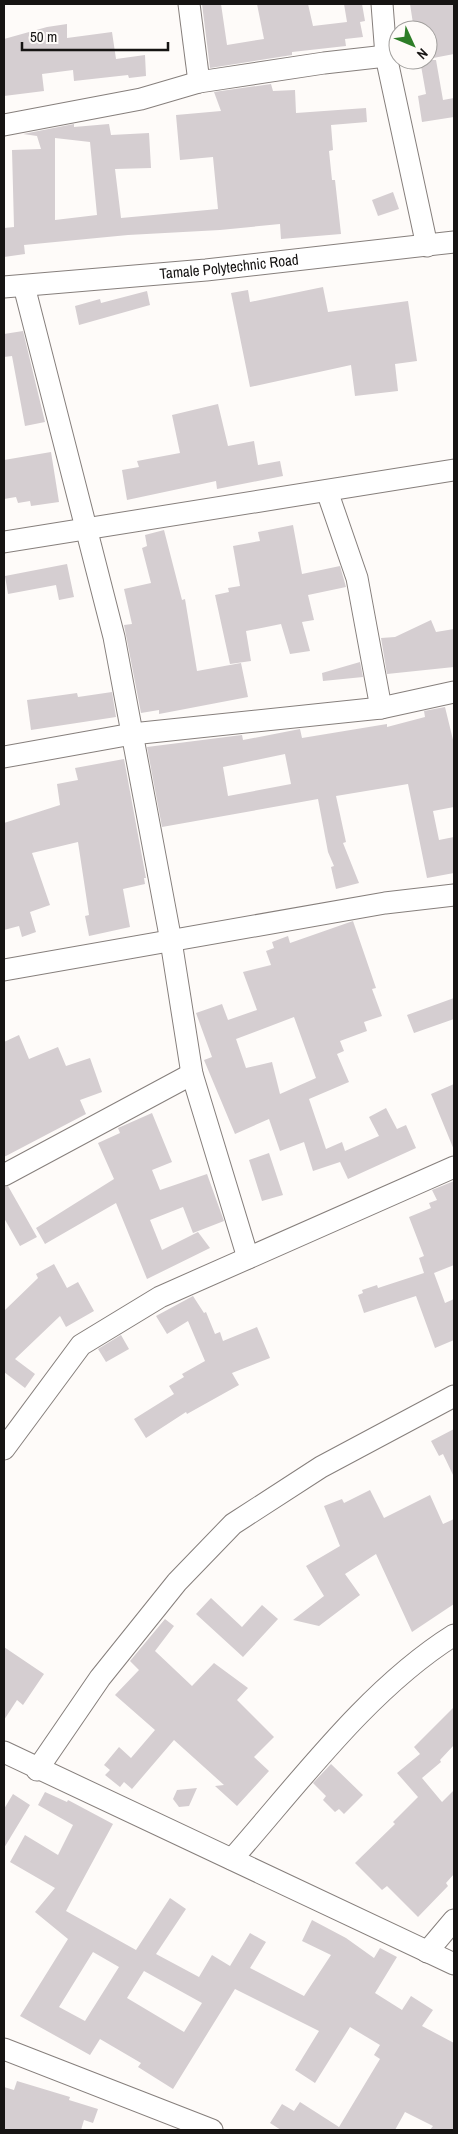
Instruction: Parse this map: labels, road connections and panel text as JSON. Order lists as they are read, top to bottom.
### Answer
{
  "streets": {
    "street": ["Tamale Polytechnic Road"]
  },
  "scale_bar": "50 m",
  "north": "bottom right"
}
